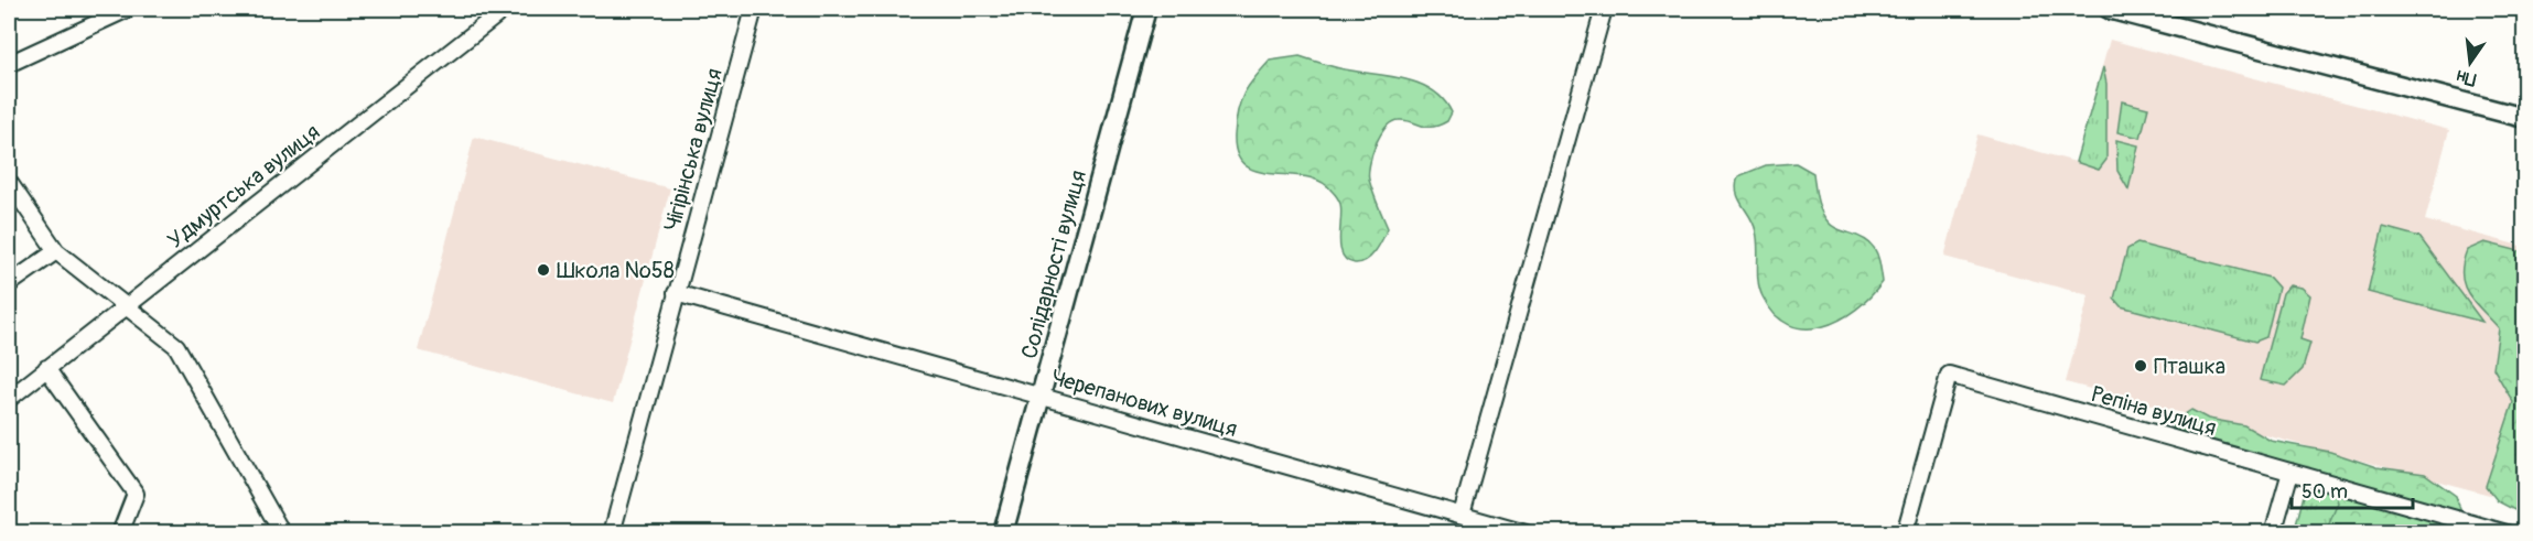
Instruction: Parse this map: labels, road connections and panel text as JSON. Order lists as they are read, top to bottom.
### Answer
{
  "streets": {
    "street": [
      "Чiгiрiнська вулиця",
      "Удмуртська вулиця",
      "Солідарності вулиця",
      "Черепанових вулиця",
      "Репiна вулиця"
    ]
  },
  "crossings": [
    ["Чiгiрiнська вулиця", "Черепанових вулиця"],
    ["Солідарності вулиця", "Черепанових вулиця"]
  ],
  "places": ["Школа №58", "Пташка"],
  "scale_bar": "50 m",
  "north": "bottom"
}
